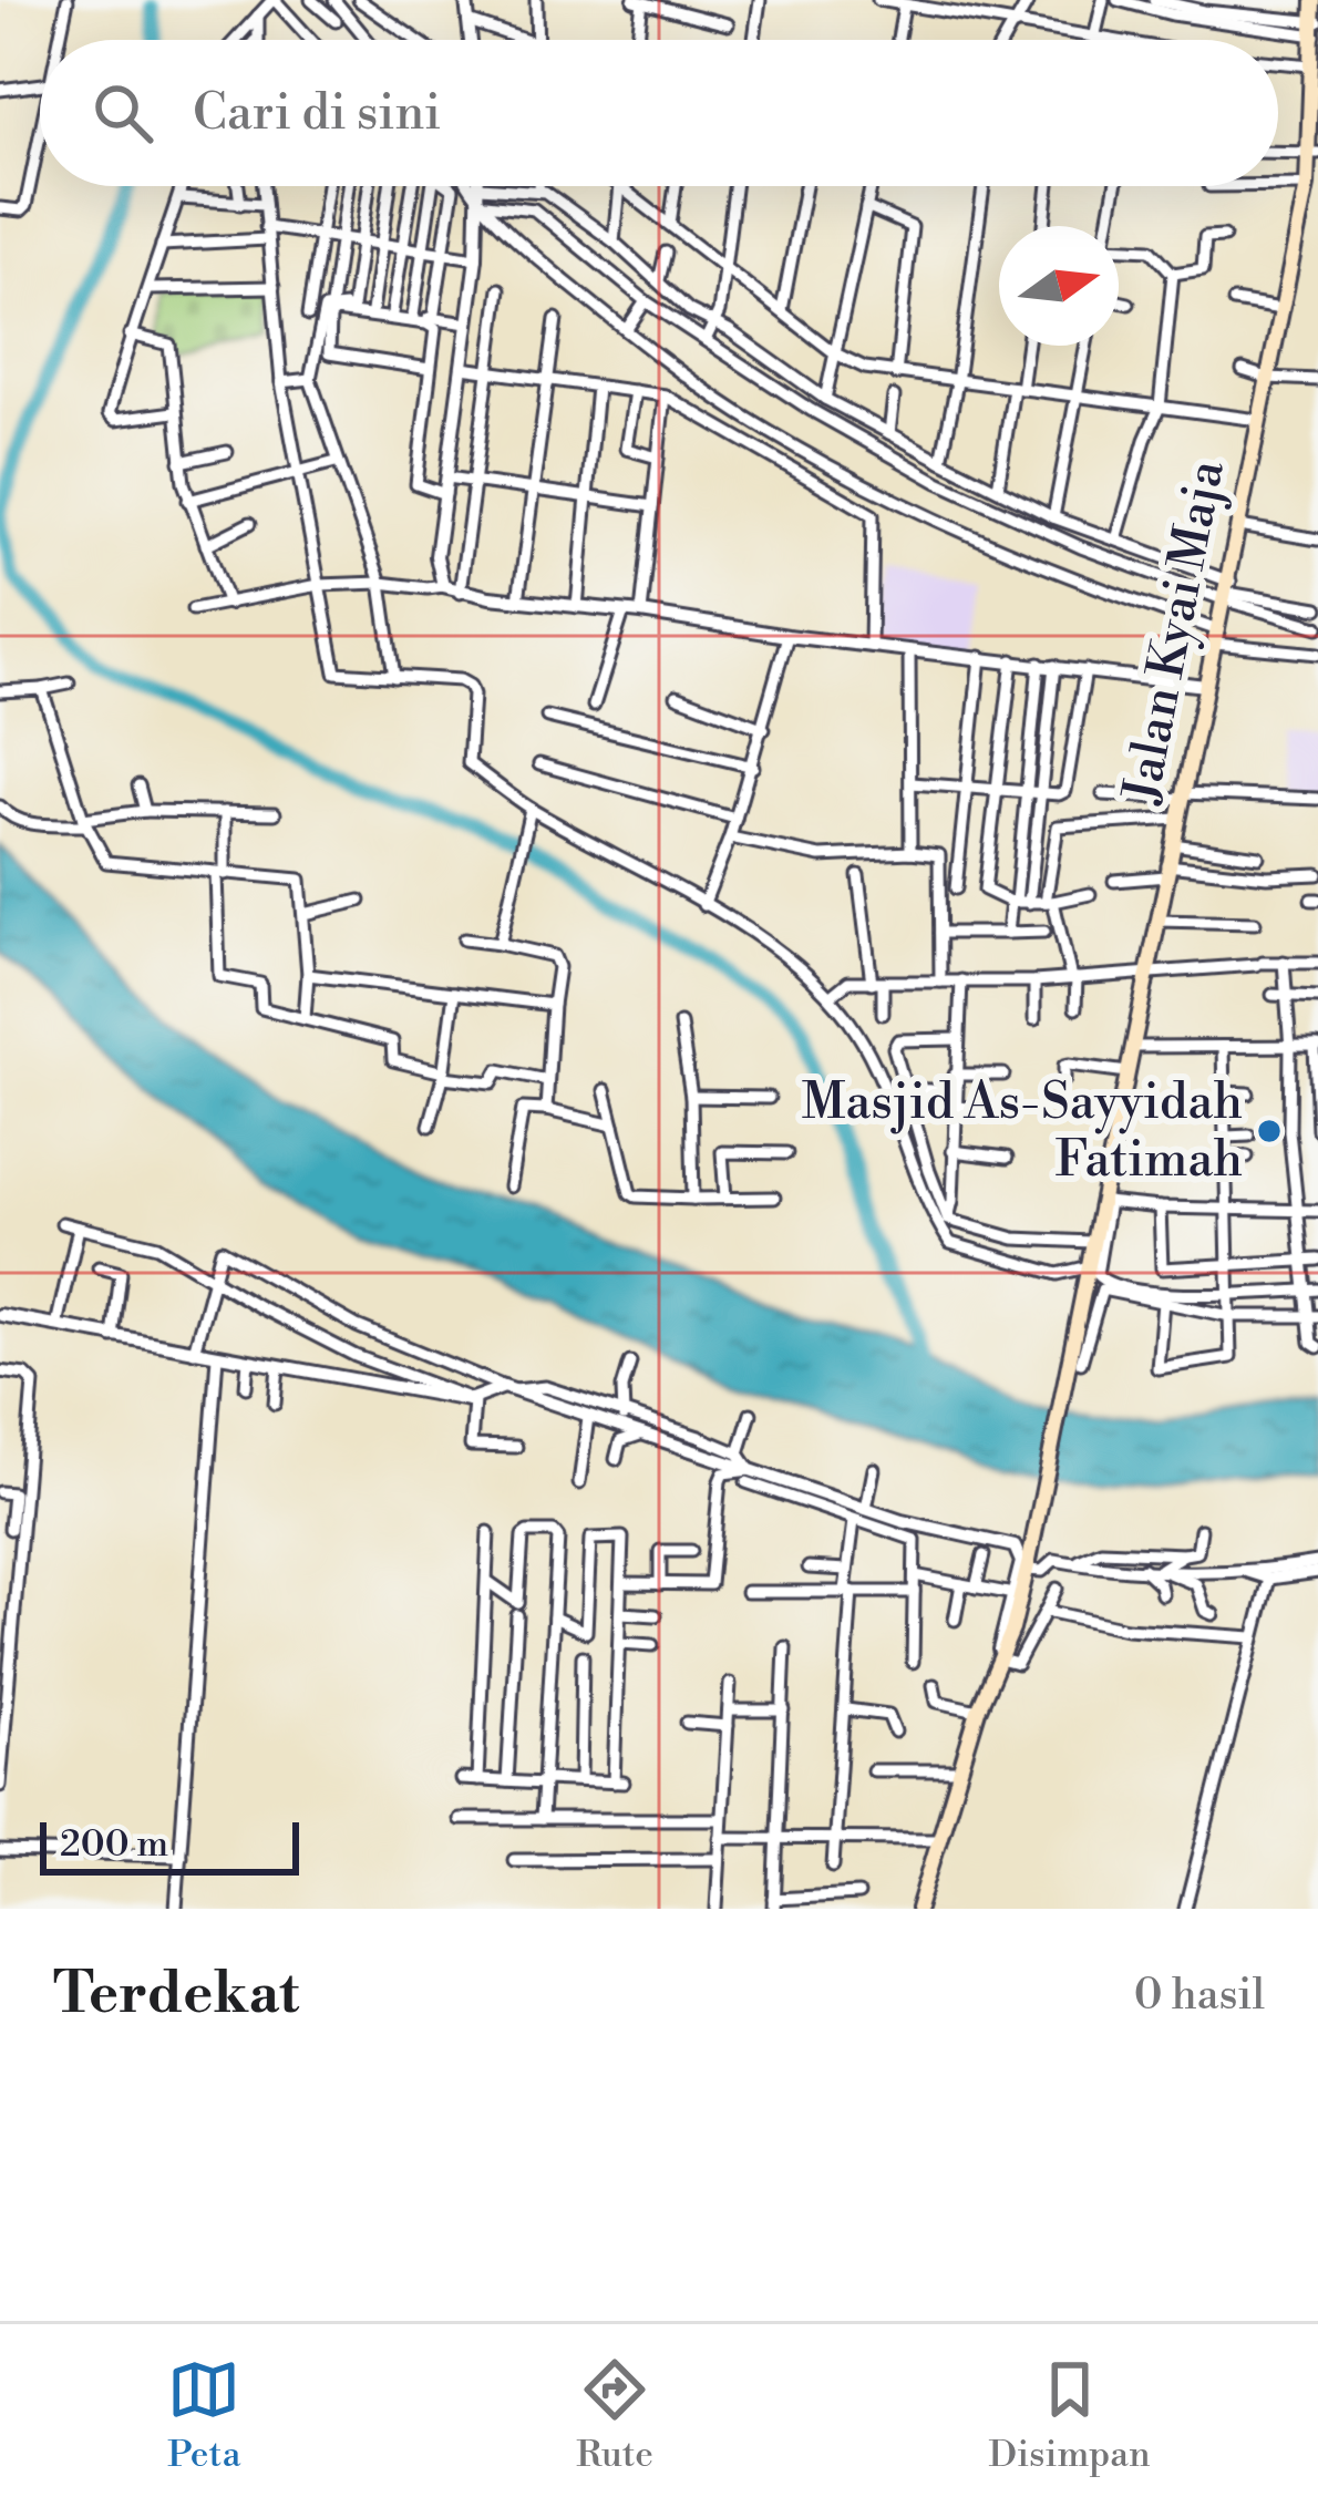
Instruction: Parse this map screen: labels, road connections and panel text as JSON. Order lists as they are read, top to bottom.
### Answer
{
  "streets": {
    "main road": ["Jalan Kyai Maja"]
  },
  "places": ["Masjid As-Sayyidah Fatimah"],
  "scale_bar": "200 m",
  "north": "right",
  "page": {
    "search": "Cari di sini",
    "scale": "200 m",
    "heading": ["Terdekat", "0 hasil"],
    "nav": ["Peta", "Rute", "Disimpan"]
  }
}
